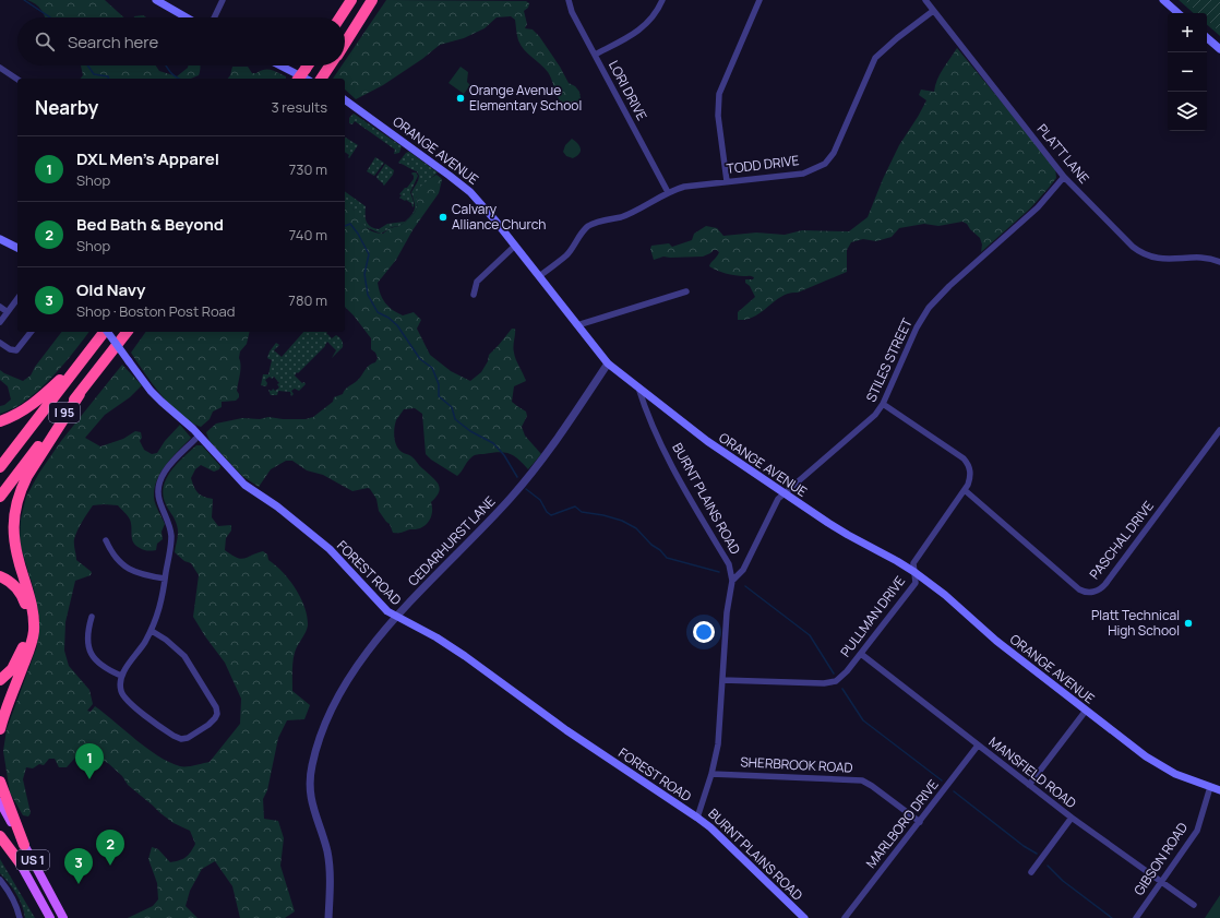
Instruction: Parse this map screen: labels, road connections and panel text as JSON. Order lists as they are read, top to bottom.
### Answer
{
  "streets": {
    "highway": ["I 95"],
    "main road": [
      "ORANGE AVENUE",
      "BURNT PLAINS ROAD",
      "FOREST ROAD",
      "US 1"
    ],
    "street": [
      "LORI DRIVE",
      "PLATT LANE",
      "TODD DRIVE",
      "STILES STREET",
      "PASCHAL DRIVE",
      "CEDARHURST LANE",
      "PULLMAN DRIVE",
      "SHERBROOK ROAD",
      "MANSFIELD ROAD",
      "MARLBORO DRIVE",
      "GIBSON ROAD"
    ]
  },
  "crossings": [
    ["LORI DRIVE", "TODD DRIVE"],
    ["ORANGE AVENUE", "TODD DRIVE"],
    ["ORANGE AVENUE", "STILES STREET"],
    ["ORANGE AVENUE", "BURNT PLAINS ROAD"],
    ["ORANGE AVENUE", "CEDARHURST LANE"],
    ["ORANGE AVENUE", "PULLMAN DRIVE"],
    ["ORANGE AVENUE", "GIBSON ROAD"],
    ["PLATT LANE", "TODD DRIVE"],
    ["PLATT LANE", "STILES STREET"],
    ["STILES STREET", "BURNT PLAINS ROAD"],
    ["STILES STREET", "PULLMAN DRIVE"],
    ["BURNT PLAINS ROAD", "FOREST ROAD"],
    ["BURNT PLAINS ROAD", "PULLMAN DRIVE"],
    ["BURNT PLAINS ROAD", "SHERBROOK ROAD"],
    ["PASCHAL DRIVE", "PULLMAN DRIVE"],
    ["CEDARHURST LANE", "FOREST ROAD"],
    ["PULLMAN DRIVE", "MANSFIELD ROAD"],
    ["SHERBROOK ROAD", "MARLBORO DRIVE"],
    ["MANSFIELD ROAD", "MARLBORO DRIVE"],
    ["MANSFIELD ROAD", "GIBSON ROAD"]
  ],
  "places": ["Orange Avenue Elementary School", "Calvary Alliance Church", "Platt Technical High School"],
  "page": {
    "map_buttons": ["+", "−"],
    "search": "Search here",
    "heading": ["Nearby", "3 results"],
    "list": [
      {
        "mark": "1",
        "name": "DXL Men's Apparel",
        "note": "Shop",
        "value": "730 m"
      },
      {
        "mark": "2",
        "name": "Bed Bath & Beyond",
        "note": "Shop",
        "value": "740 m"
      },
      {
        "mark": "3",
        "name": "Old Navy",
        "note": "Shop · Boston Post Road",
        "value": "780 m"
      }
    ],
    "pins": ["1", "2", "3"]
  }
}
